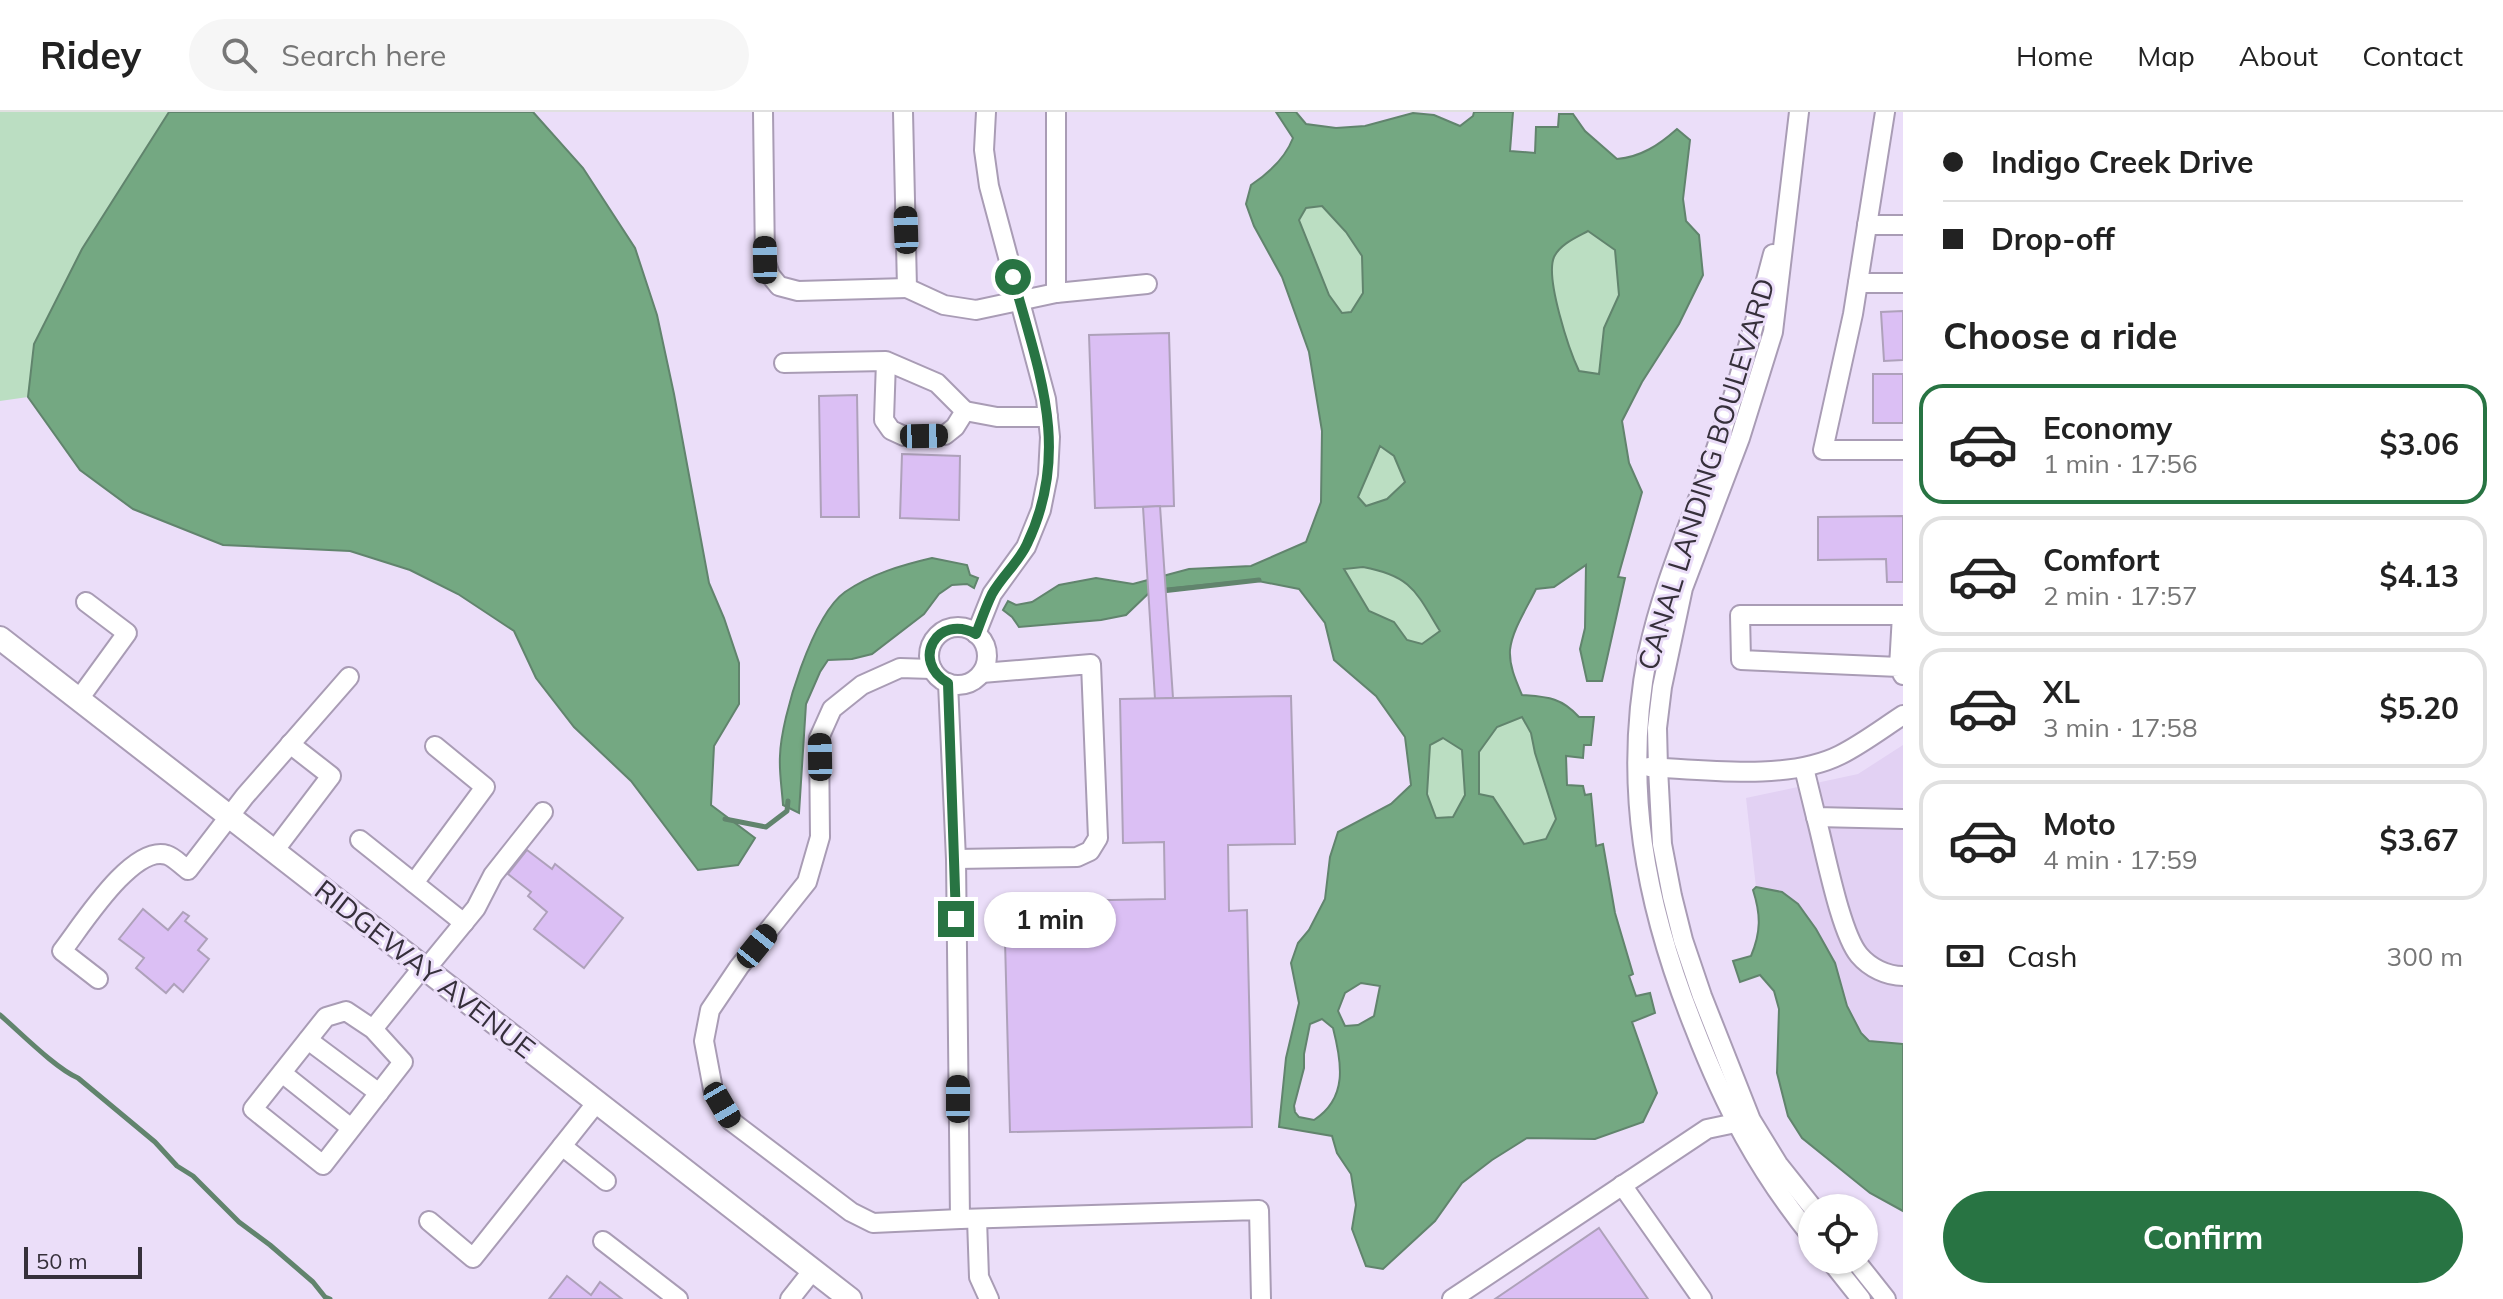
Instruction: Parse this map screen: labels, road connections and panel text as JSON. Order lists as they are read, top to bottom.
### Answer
{
  "streets": {
    "main road": ["RIDGEWAY AVENUE"],
    "street": ["CANAL LANDING BOULEVARD"]
  },
  "scale_bar": "50 m",
  "page": {
    "header": "Ridey",
    "search": "Search here",
    "nav": [
      "Home",
      "Map",
      "About",
      "Contact"
    ],
    "banner": ["Indigo Creek Drive", "Drop-off"],
    "heading": "Choose a ride",
    "list": [
      {
        "name": "Economy",
        "note": "1 min · 17:56",
        "value": "$3.06"
      },
      {
        "name": "Comfort",
        "note": "2 min · 17:57",
        "value": "$4.13"
      },
      {
        "name": "XL",
        "note": "3 min · 17:58",
        "value": "$5.20"
      },
      {
        "name": "Moto",
        "note": "4 min · 17:59",
        "value": "$3.67"
      }
    ],
    "bubble": "1 min",
    "pay": ["Cash", "300 m"],
    "buttons": "Confirm",
    "scale": "50 m"
  }
}
